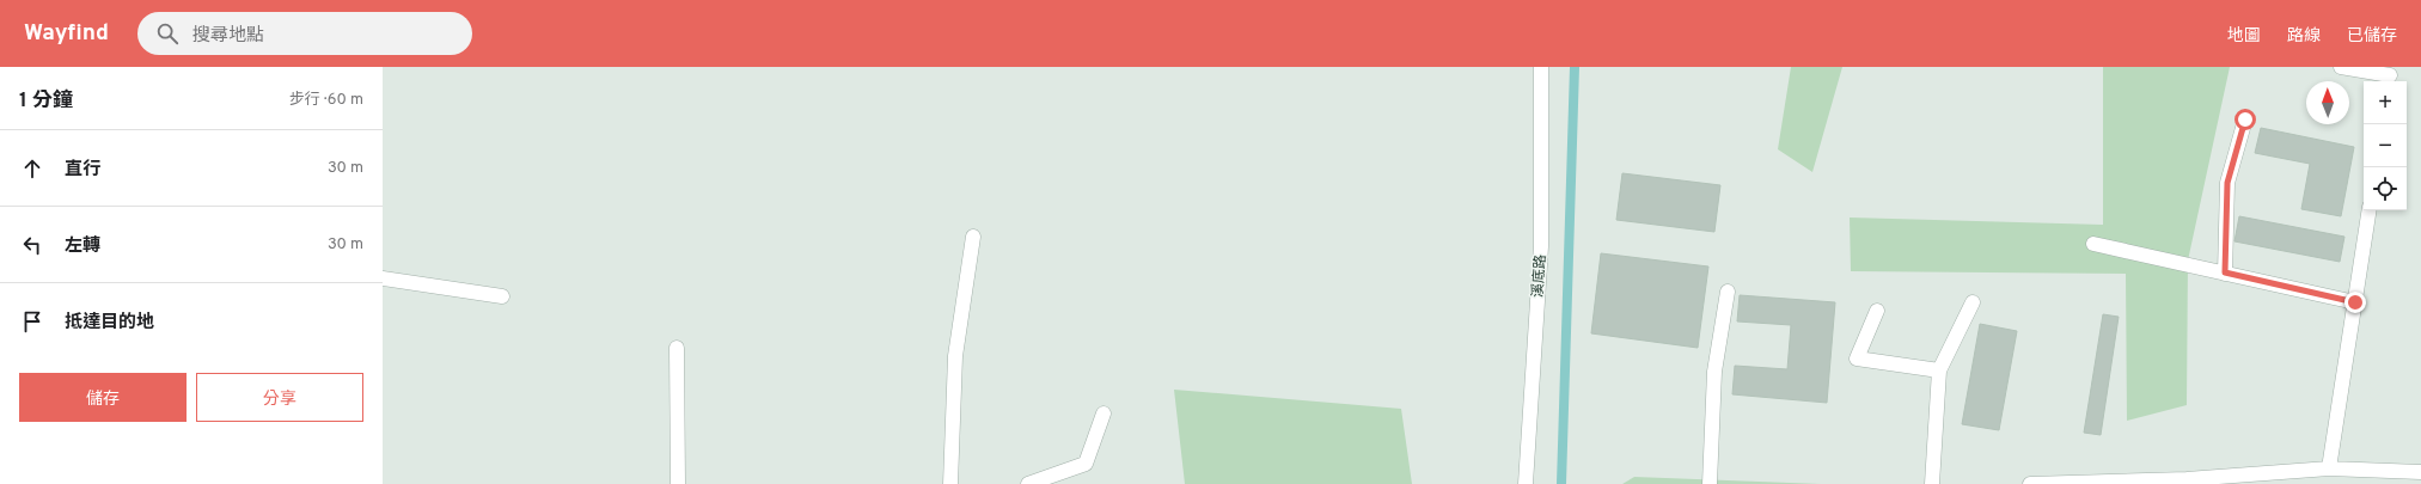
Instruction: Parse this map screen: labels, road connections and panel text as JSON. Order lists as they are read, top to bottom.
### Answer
{
  "streets": {
    "street": ["溪底路"]
  },
  "north": "top",
  "page": {
    "header": "Wayfind",
    "search": "搜尋地點",
    "nav": ["地圖", "路線", "已儲存"],
    "heading": ["1 分鐘", "步行 · 60 m"],
    "map_buttons": ["+", "−"],
    "list": [
      ["直行", "30 m"],
      ["左轉", "30 m"],
      "抵達目的地"
    ],
    "buttons": ["儲存", "分享"]
  }
}
